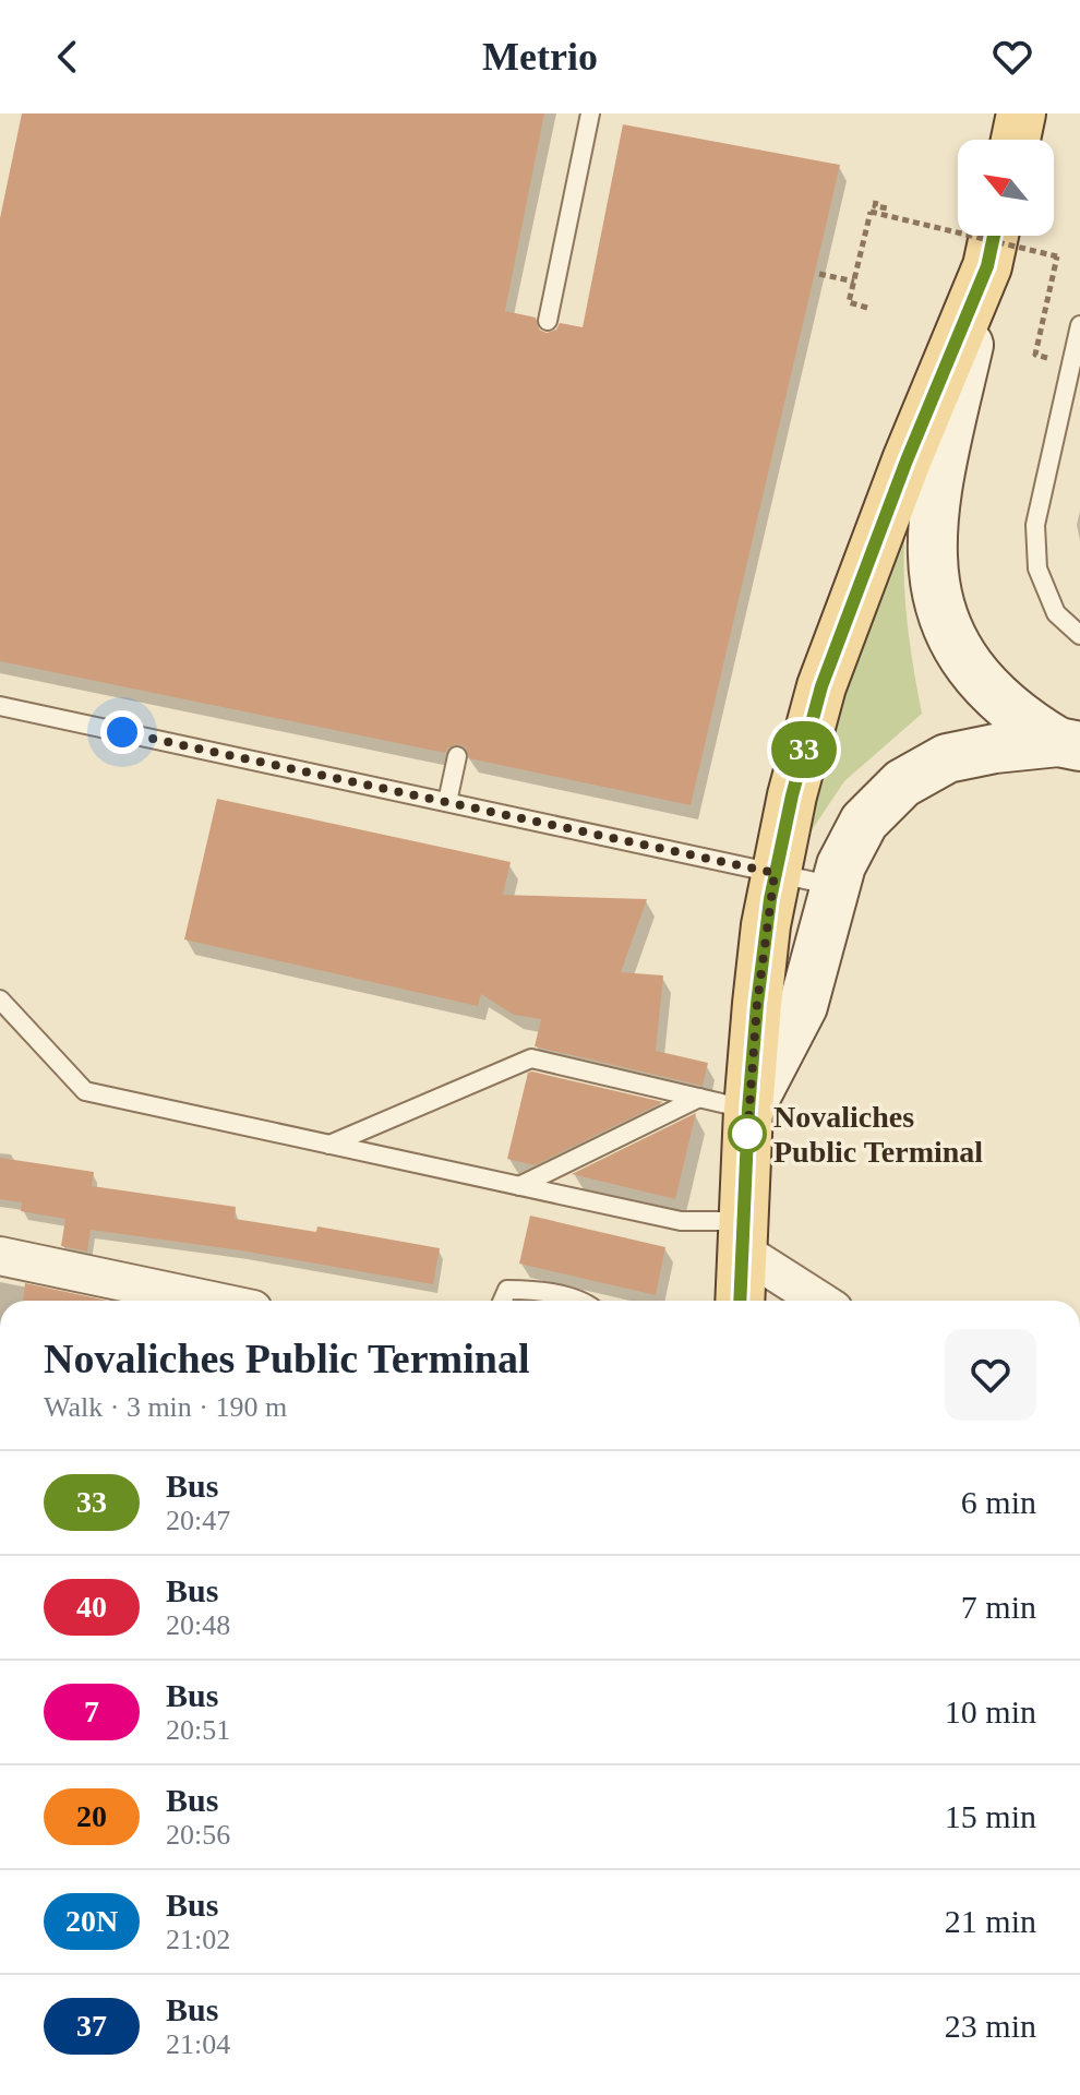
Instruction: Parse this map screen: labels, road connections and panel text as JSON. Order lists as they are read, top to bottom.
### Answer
{
  "places": ["Novaliches Public Terminal"],
  "lines": ["bus line 33"],
  "north": "top left",
  "page": {
    "header": "Metrio",
    "on_map": "33",
    "heading": ["Novaliches Public Terminal", "Walk · 3 min · 190 m"],
    "list": [
      {
        "mark": "33",
        "name": "Bus",
        "note": "20:47",
        "value": "6 min"
      },
      {
        "mark": "40",
        "name": "Bus",
        "note": "20:48",
        "value": "7 min"
      },
      {
        "mark": "7",
        "name": "Bus",
        "note": "20:51",
        "value": "10 min"
      },
      {
        "mark": "20",
        "name": "Bus",
        "note": "20:56",
        "value": "15 min"
      },
      {
        "mark": "20N",
        "name": "Bus",
        "note": "21:02",
        "value": "21 min"
      },
      {
        "mark": "37",
        "name": "Bus",
        "note": "21:04",
        "value": "23 min"
      }
    ]
  }
}
